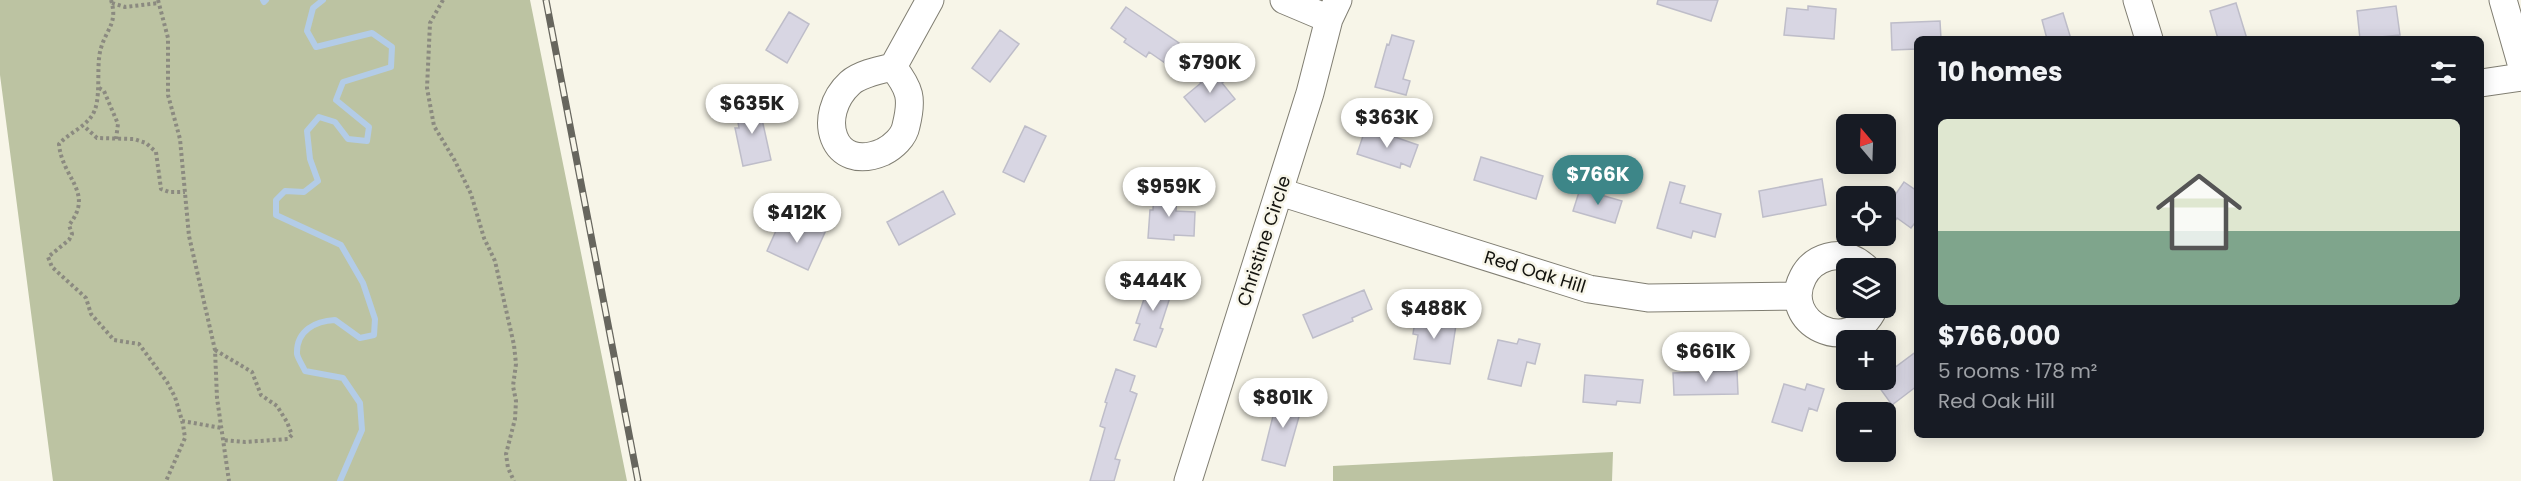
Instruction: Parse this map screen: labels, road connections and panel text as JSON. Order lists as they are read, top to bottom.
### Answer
{
  "streets": {
    "street": ["Christine Circle", "Red Oak Hill"]
  },
  "crossings": [
    ["Christine Circle", "Red Oak Hill"]
  ],
  "north": "top",
  "page": {
    "heading": "10 homes",
    "price": [
      "$790K",
      "$635K",
      "$363K",
      "$766K",
      "$959K",
      "$412K",
      "$444K",
      "$488K",
      "$661K",
      "$801K"
    ],
    "list": [
      {
        "name": "$766,000",
        "note": "5 rooms · 178 m² · Red Oak Hill"
      }
    ],
    "map_buttons": ["+", "−"]
  }
}
